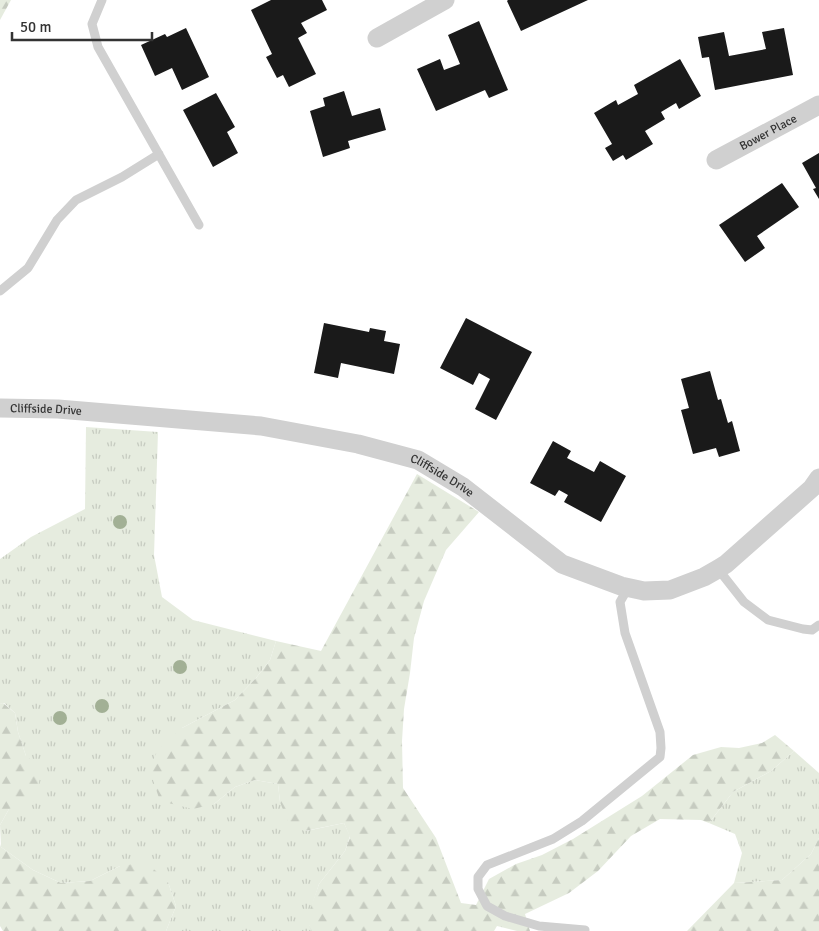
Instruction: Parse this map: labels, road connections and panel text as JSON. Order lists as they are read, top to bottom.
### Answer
{
  "streets": {
    "street": ["Bower Place", "Cliffside Drive"]
  },
  "scale_bar": "50 m"
}
